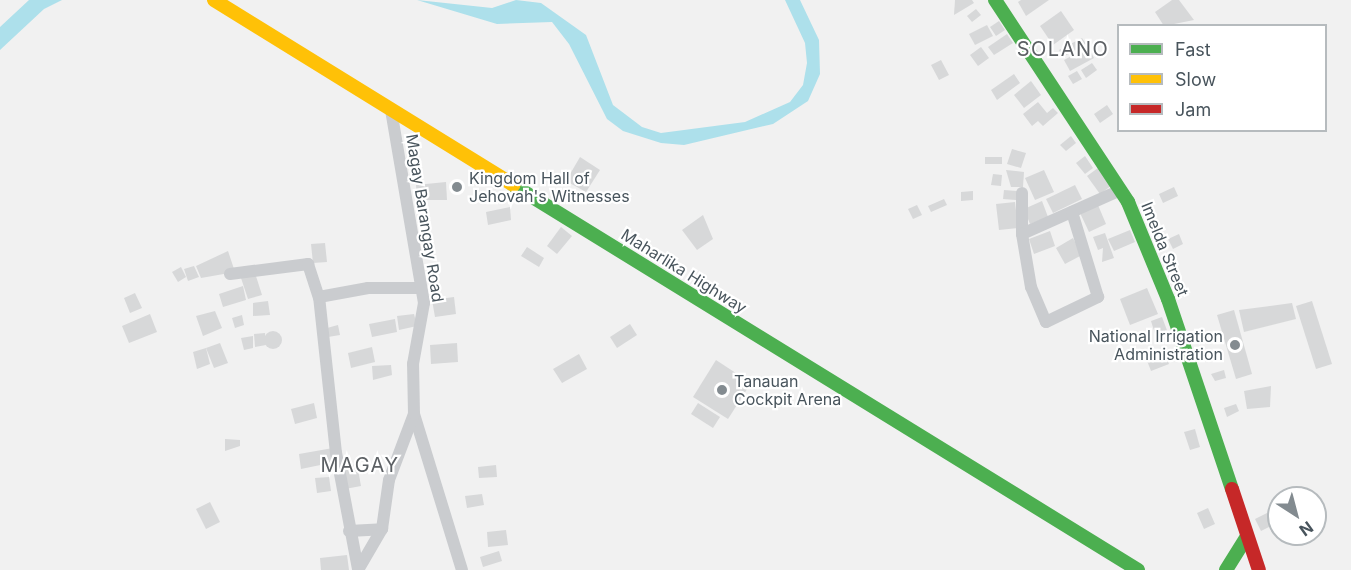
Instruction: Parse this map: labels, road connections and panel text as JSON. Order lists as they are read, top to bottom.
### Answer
{
  "streets": {
    "main road": ["Imelda Street", "Maharlika Highway"],
    "street": ["Magay Barangay Road"]
  },
  "crossings": [
    ["Magay Barangay Road", "Maharlika Highway"]
  ],
  "districts": ["SOLANO", "MAGAY"],
  "places": ["Kingdom Hall of Jehovah's Witnesses", "National Irrigation Administration", "Tanauan Cockpit Arena"],
  "legend": ["Fast", "Slow", "Jam"],
  "north": "bottom right"
}
